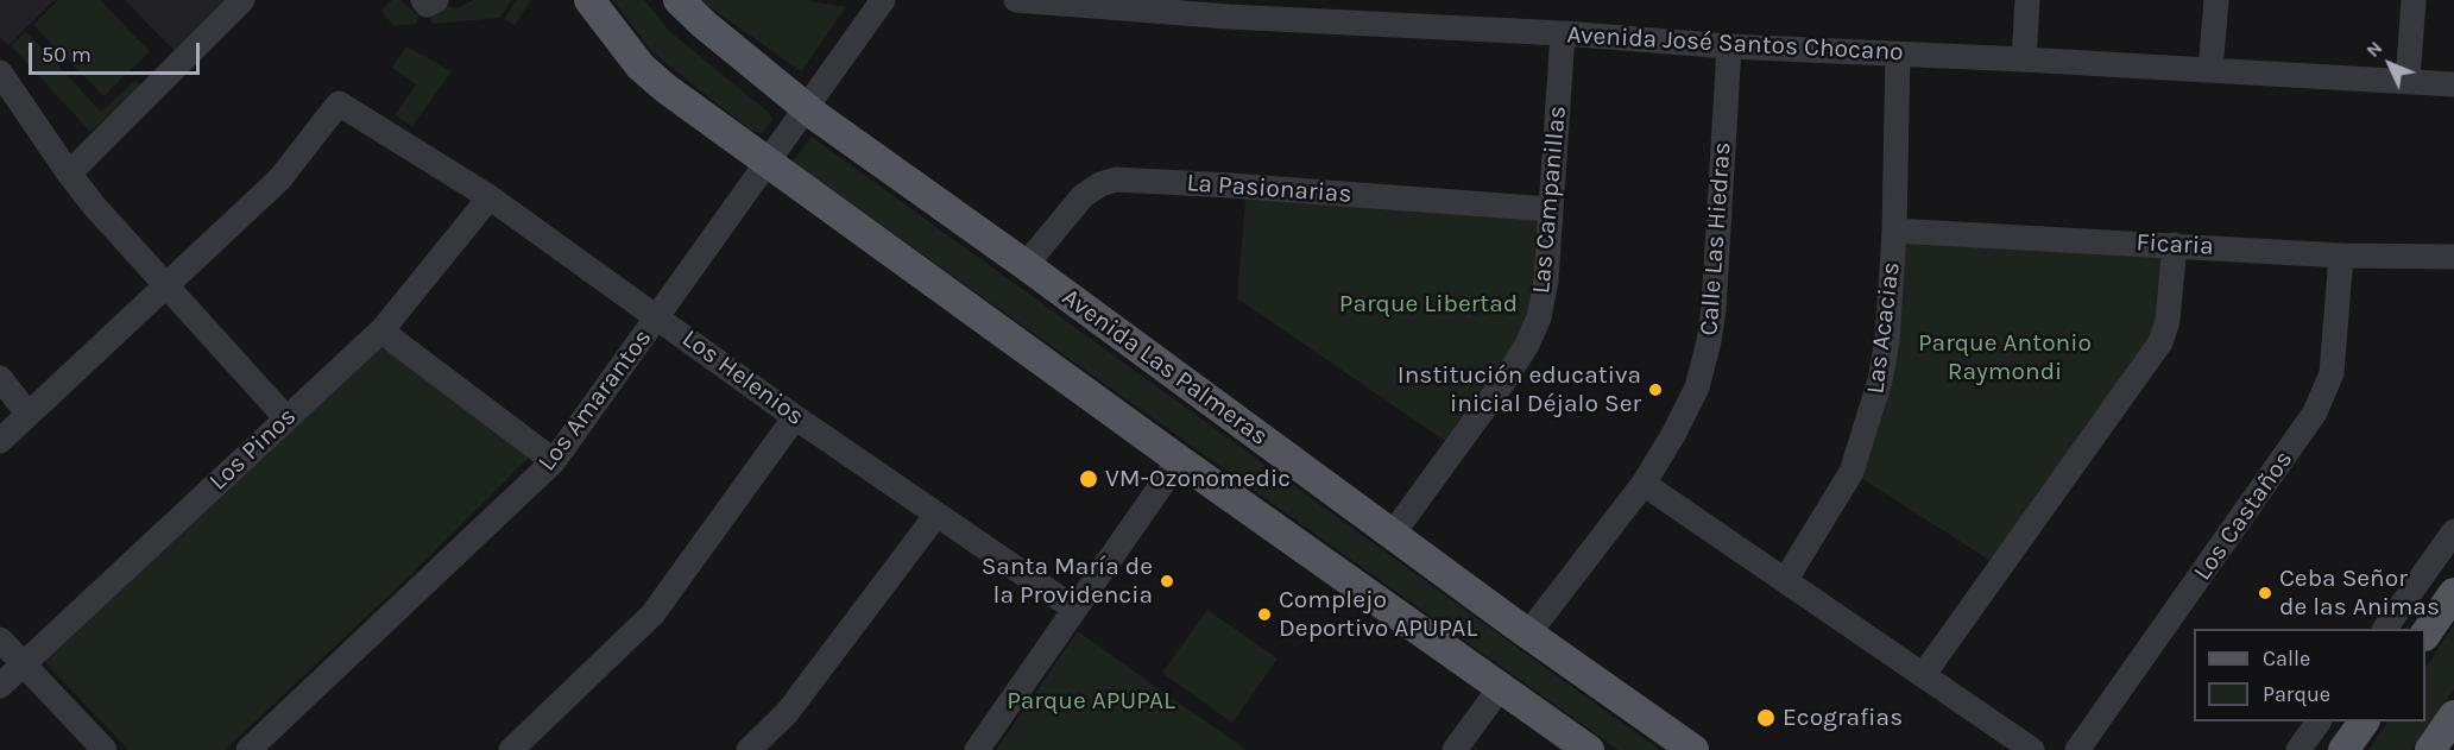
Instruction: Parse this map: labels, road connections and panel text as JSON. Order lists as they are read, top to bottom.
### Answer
{
  "streets": {
    "main road": ["Avenida Las Palmeras"],
    "street": [
      "Avenida José Santos Chocano",
      "La Pasionarias",
      "Las Campanillas",
      "Calle Las Hiedras",
      "Ficaria",
      "Las Acacias",
      "Los Helenios",
      "Los Amarantos",
      "Los Pinos",
      "Los Castaños"
    ]
  },
  "crossings": [
    ["Avenida José Santos Chocano", "Las Campanillas"],
    ["Avenida José Santos Chocano", "Calle Las Hiedras"],
    ["Avenida José Santos Chocano", "Las Acacias"],
    ["La Pasionarias", "Las Campanillas"],
    ["La Pasionarias", "Avenida Las Palmeras"],
    ["Las Campanillas", "Avenida Las Palmeras"],
    ["Calle Las Hiedras", "Avenida Las Palmeras"],
    ["Ficaria", "Las Acacias"],
    ["Ficaria", "Los Castaños"],
    ["Avenida Las Palmeras", "Los Amarantos"],
    ["Los Helenios", "Los Amarantos"],
    ["Los Helenios", "Los Pinos"]
  ],
  "parks": ["Parque Libertad", "Parque Antonio Raymondi", "Parque APUPAL"],
  "places": [
    "Institución educativa inicial Déjalo Ser",
    "VM-Ozonomedic",
    "Santa María de la Providencia",
    "Ceba Señor de las Animas",
    "Complejo Deportivo APUPAL",
    "Ecografias"
  ],
  "legend": ["Calle", "Parque"],
  "scale_bar": "50 m",
  "north": "top left"
}
